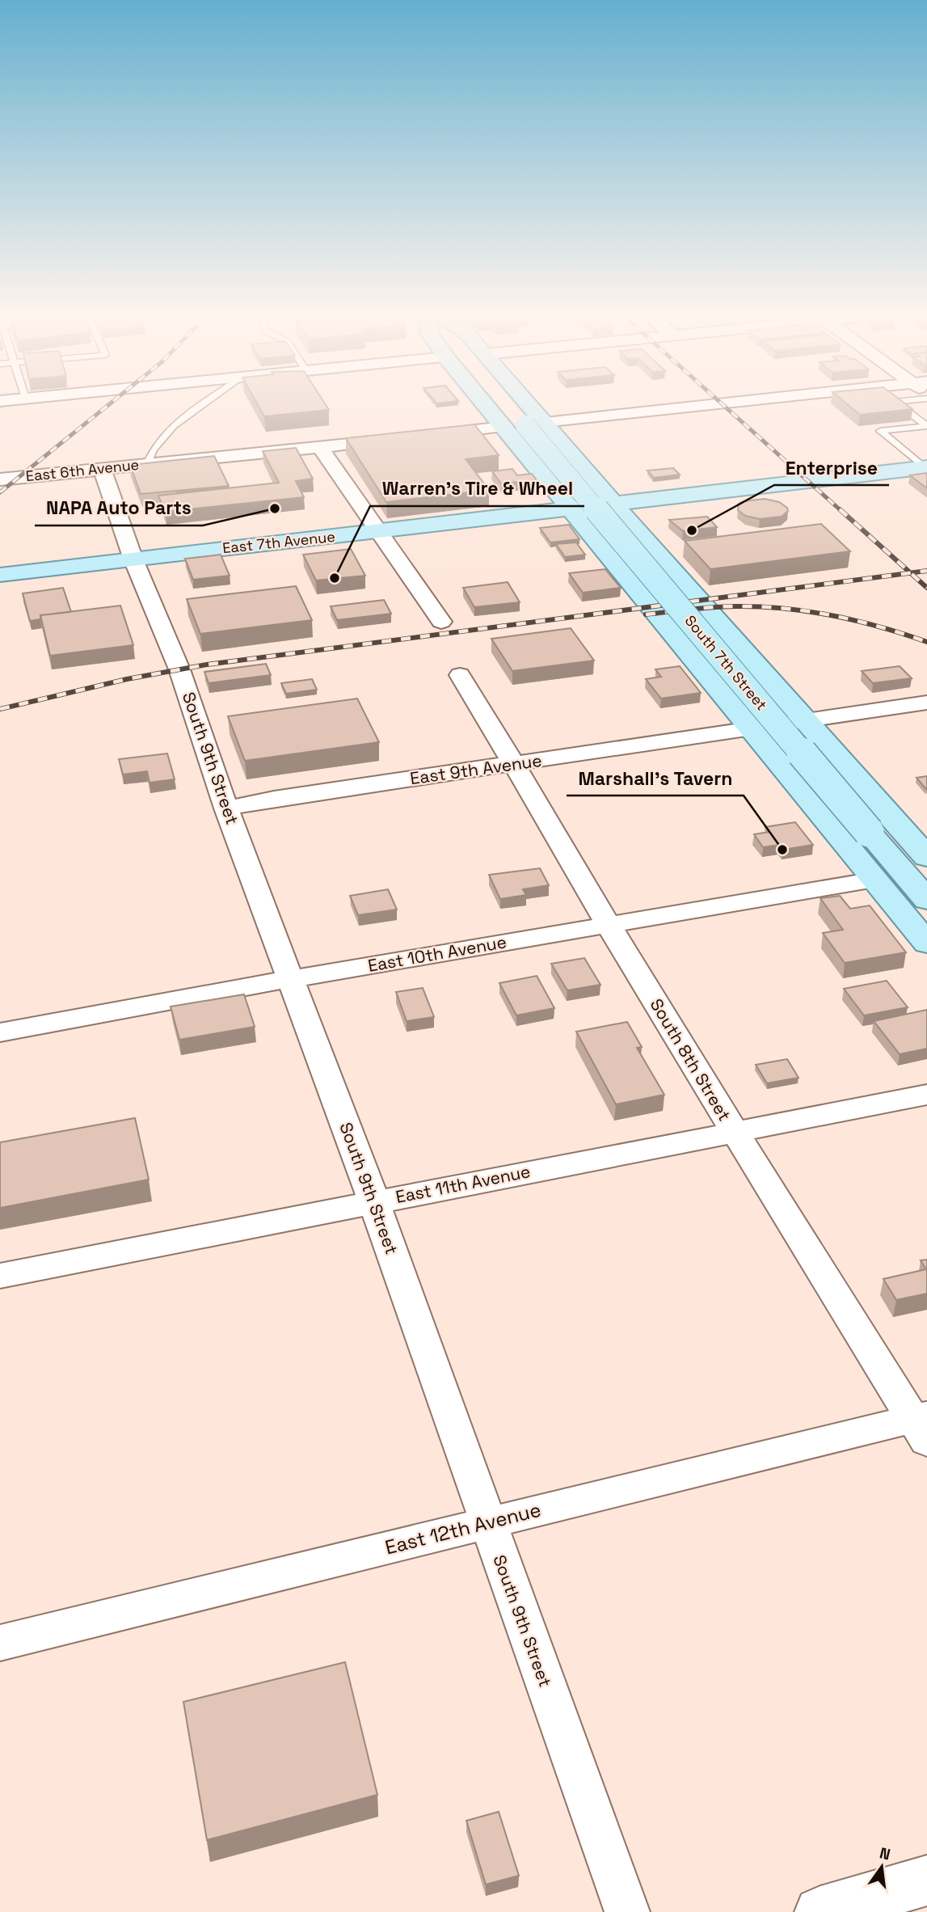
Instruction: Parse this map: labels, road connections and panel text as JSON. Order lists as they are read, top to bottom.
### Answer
{
  "streets": {
    "main road": ["East 7th Avenue", "South 7th Street"],
    "street": [
      "East 6th Avenue",
      "South 9th Street",
      "East 9th Avenue",
      "East 10th Avenue",
      "South 8th Street",
      "East 11th Avenue",
      "East 12th Avenue"
    ]
  },
  "crossings": [
    ["East 6th Avenue", "South 9th Street"],
    ["East 7th Avenue", "South 9th Street"],
    ["South 9th Street", "East 9th Avenue"],
    ["South 9th Street", "East 10th Avenue"],
    ["South 9th Street", "East 11th Avenue"],
    ["South 9th Street", "East 12th Avenue"],
    ["East 9th Avenue", "South 8th Street"],
    ["East 10th Avenue", "South 8th Street"],
    ["South 8th Street", "East 11th Avenue"],
    ["South 8th Street", "East 12th Avenue"]
  ],
  "places": [
    "NAPA Auto Parts",
    "Enterprise",
    "Warren's Tire & Wheel",
    "Marshall's Tavern"
  ],
  "north": "top"
}
